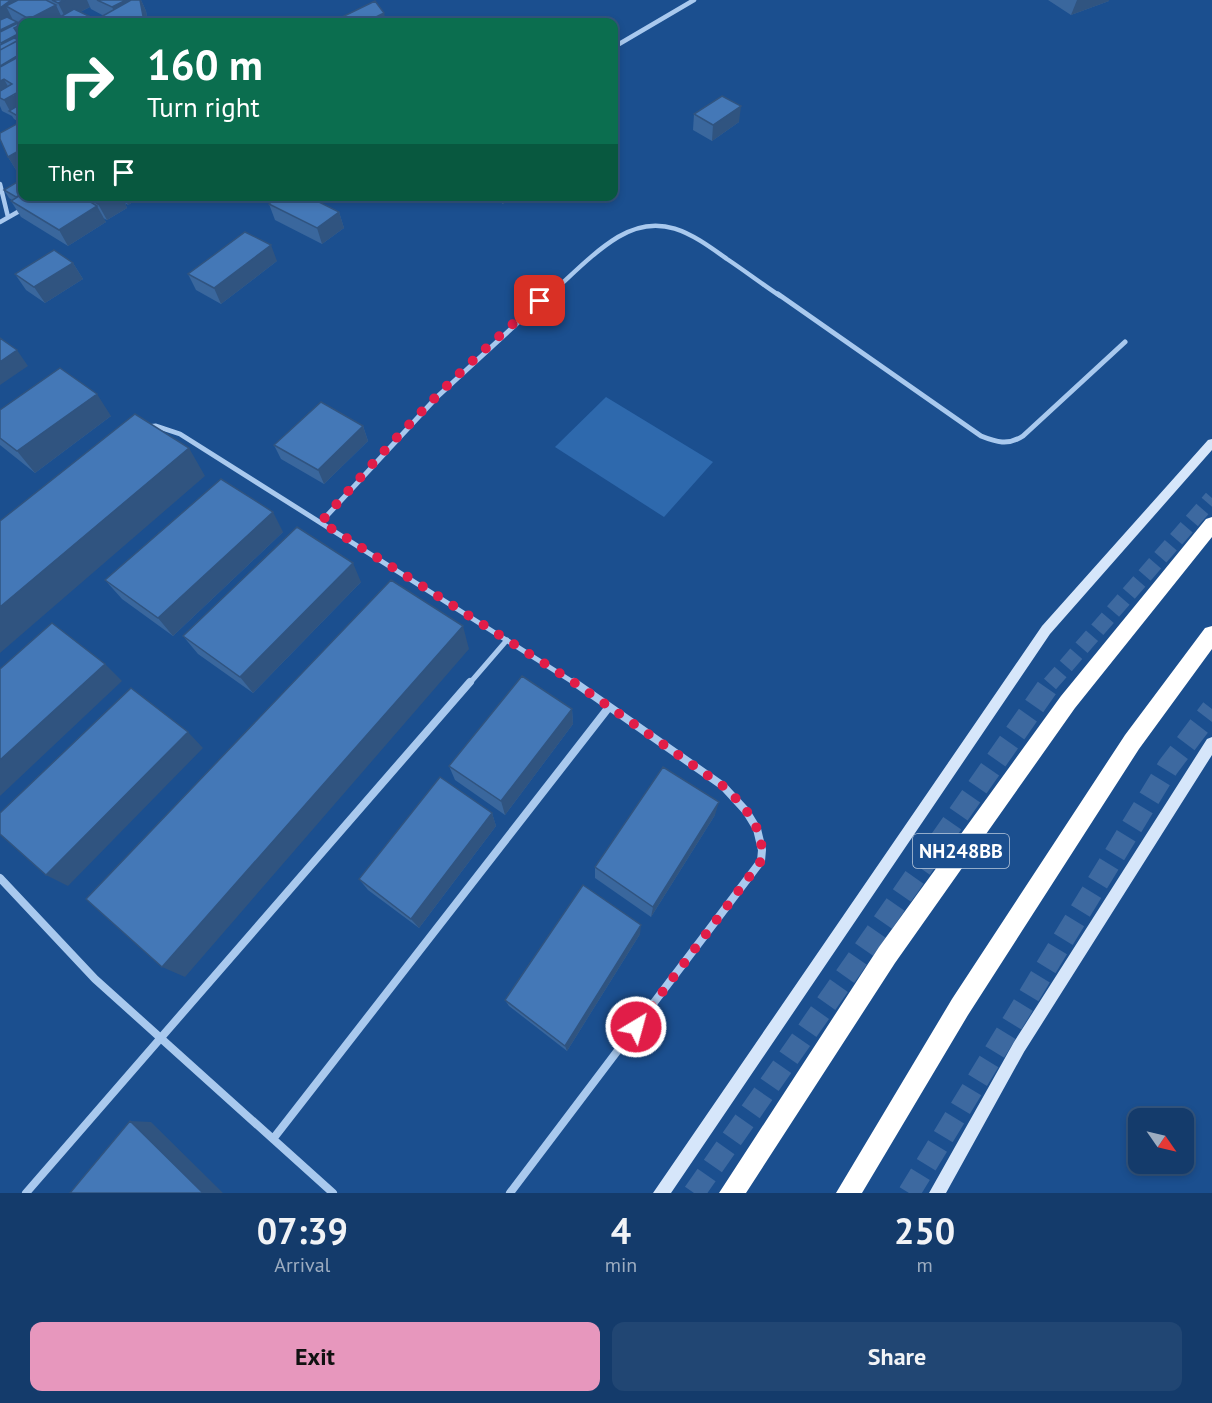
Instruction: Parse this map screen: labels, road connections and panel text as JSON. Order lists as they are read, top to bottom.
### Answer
{
  "streets": {
    "highway": ["NH248BB"]
  },
  "north": "bottom right",
  "page": {
    "turn": ["160 m", "Turn right"],
    "then": "Then",
    "eta": [
      "07:39",
      "Arrival",
      "4",
      "min",
      "250",
      "m"
    ],
    "buttons": ["Exit", "Share"]
  }
}
